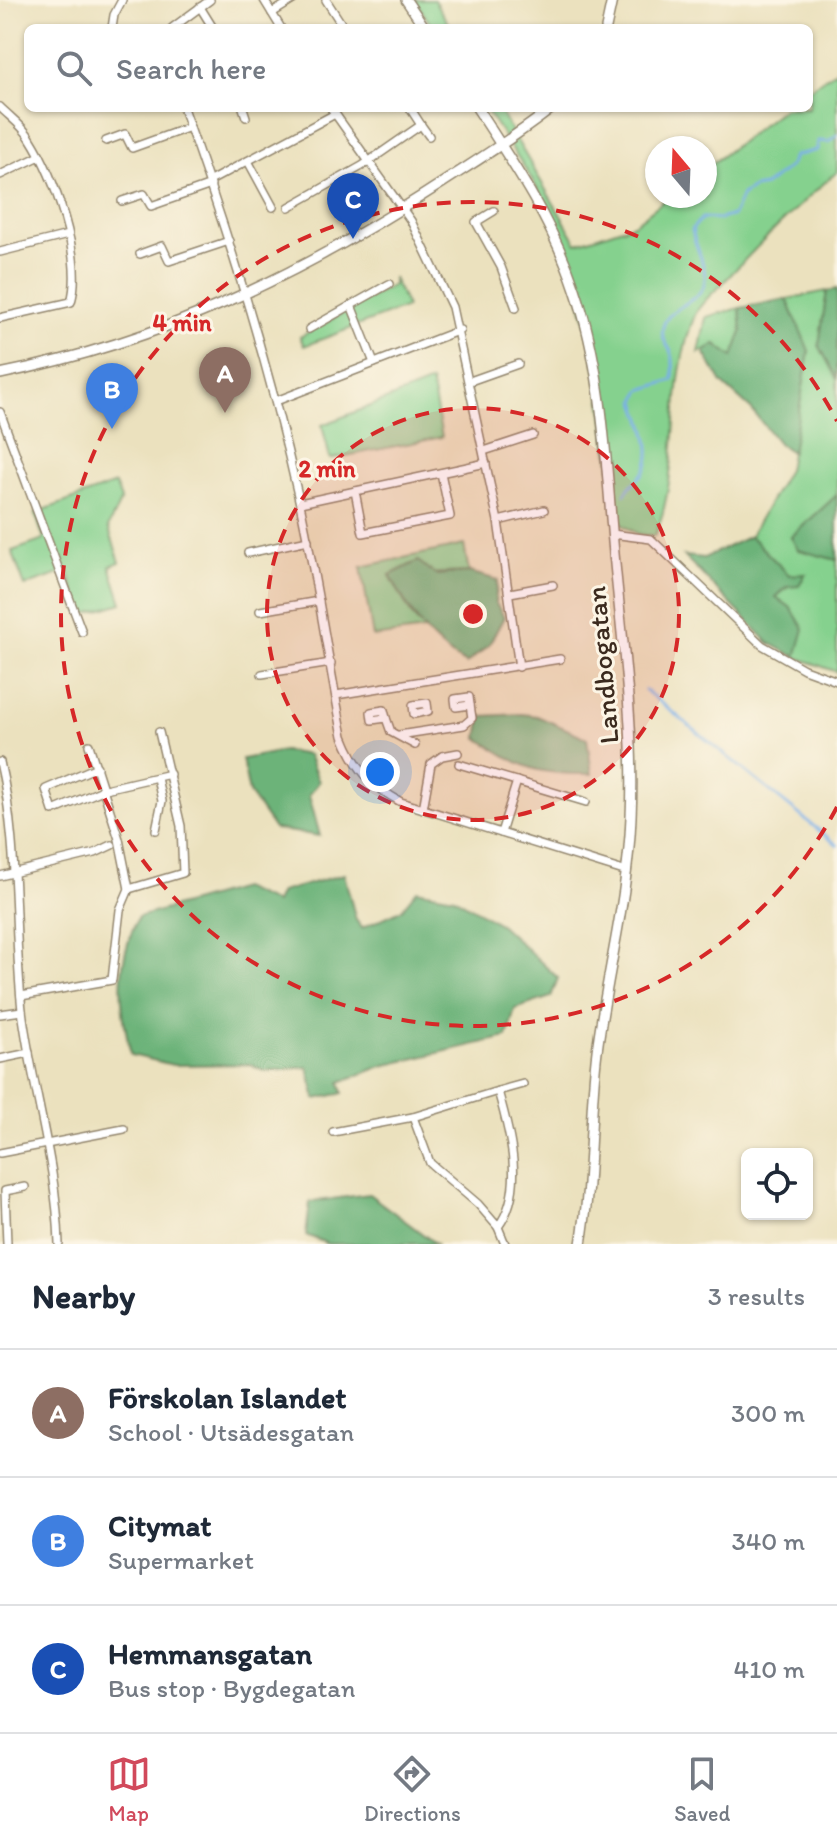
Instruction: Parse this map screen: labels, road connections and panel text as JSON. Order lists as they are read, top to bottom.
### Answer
{
  "streets": {
    "street": ["Landbogatan"]
  },
  "north": "top",
  "page": {
    "search": "Search here",
    "pins": ["C", "A", "B"],
    "heading": ["Nearby", "3 results"],
    "list": [
      {
        "mark": "A",
        "name": "Förskolan Islandet",
        "note": "School · Utsädesgatan",
        "value": "300 m"
      },
      {
        "mark": "B",
        "name": "Citymat",
        "note": "Supermarket",
        "value": "340 m"
      },
      {
        "mark": "C",
        "name": "Hemmansgatan",
        "note": "Bus stop · Bygdegatan",
        "value": "410 m"
      }
    ],
    "nav": ["Map", "Directions", "Saved"]
  },
  "rings": ["4 min", "2 min"]
}
